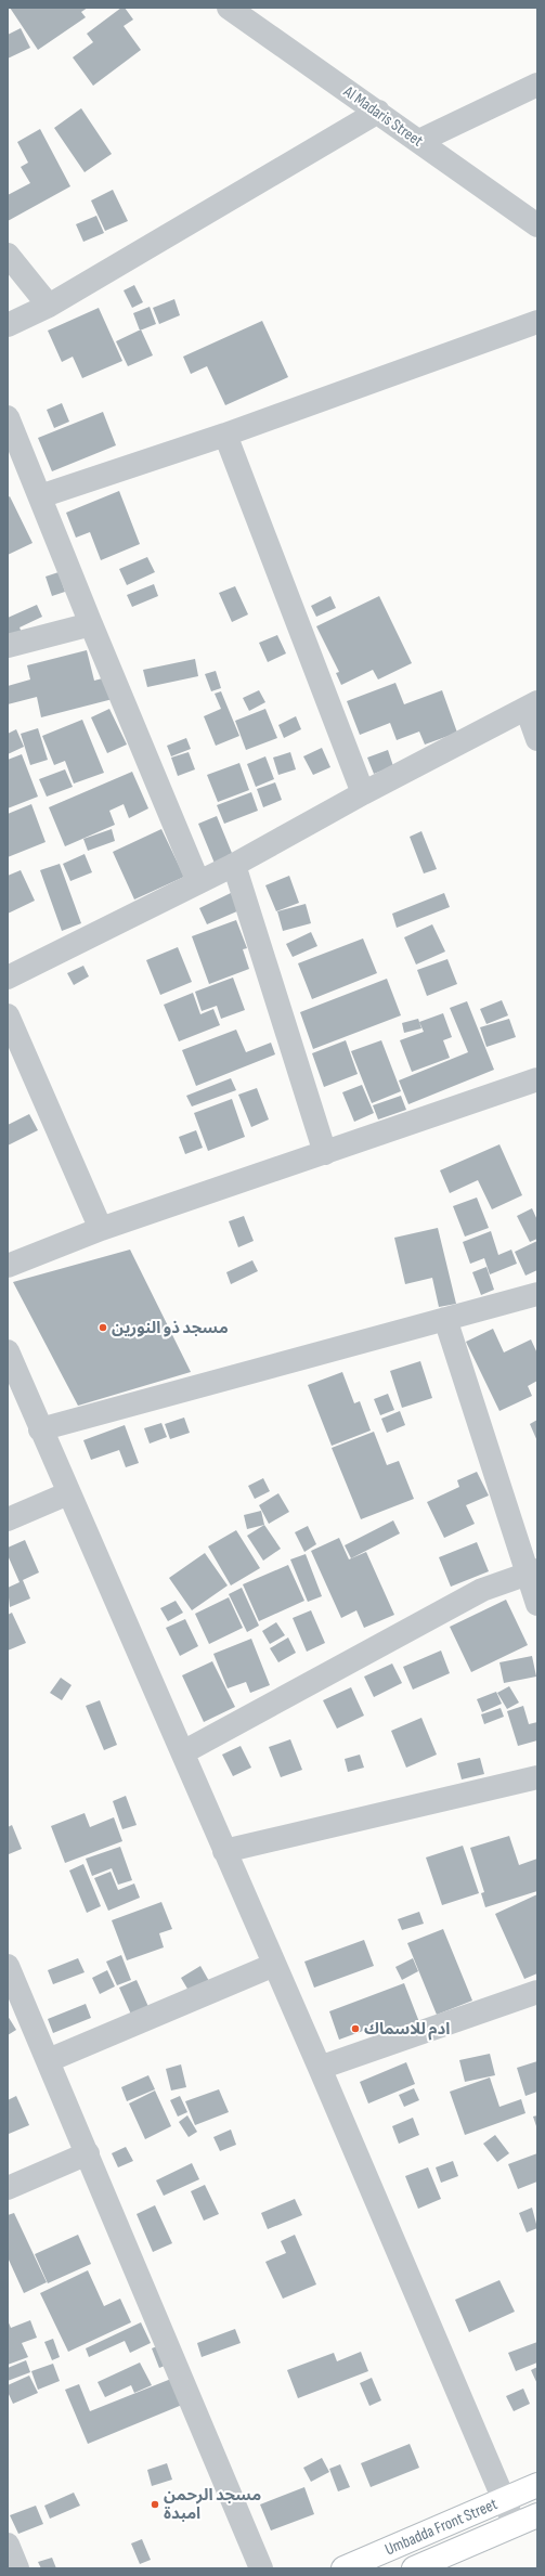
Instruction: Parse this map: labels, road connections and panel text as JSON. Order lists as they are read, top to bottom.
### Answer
{
  "streets": {
    "main road": ["Umbadda Front Street"],
    "street": ["Al Madaris Street"]
  },
  "places": ["مسجد ذو النورين", "ادم للاسماك", "مسجد الرحمن امبدة"]
}
